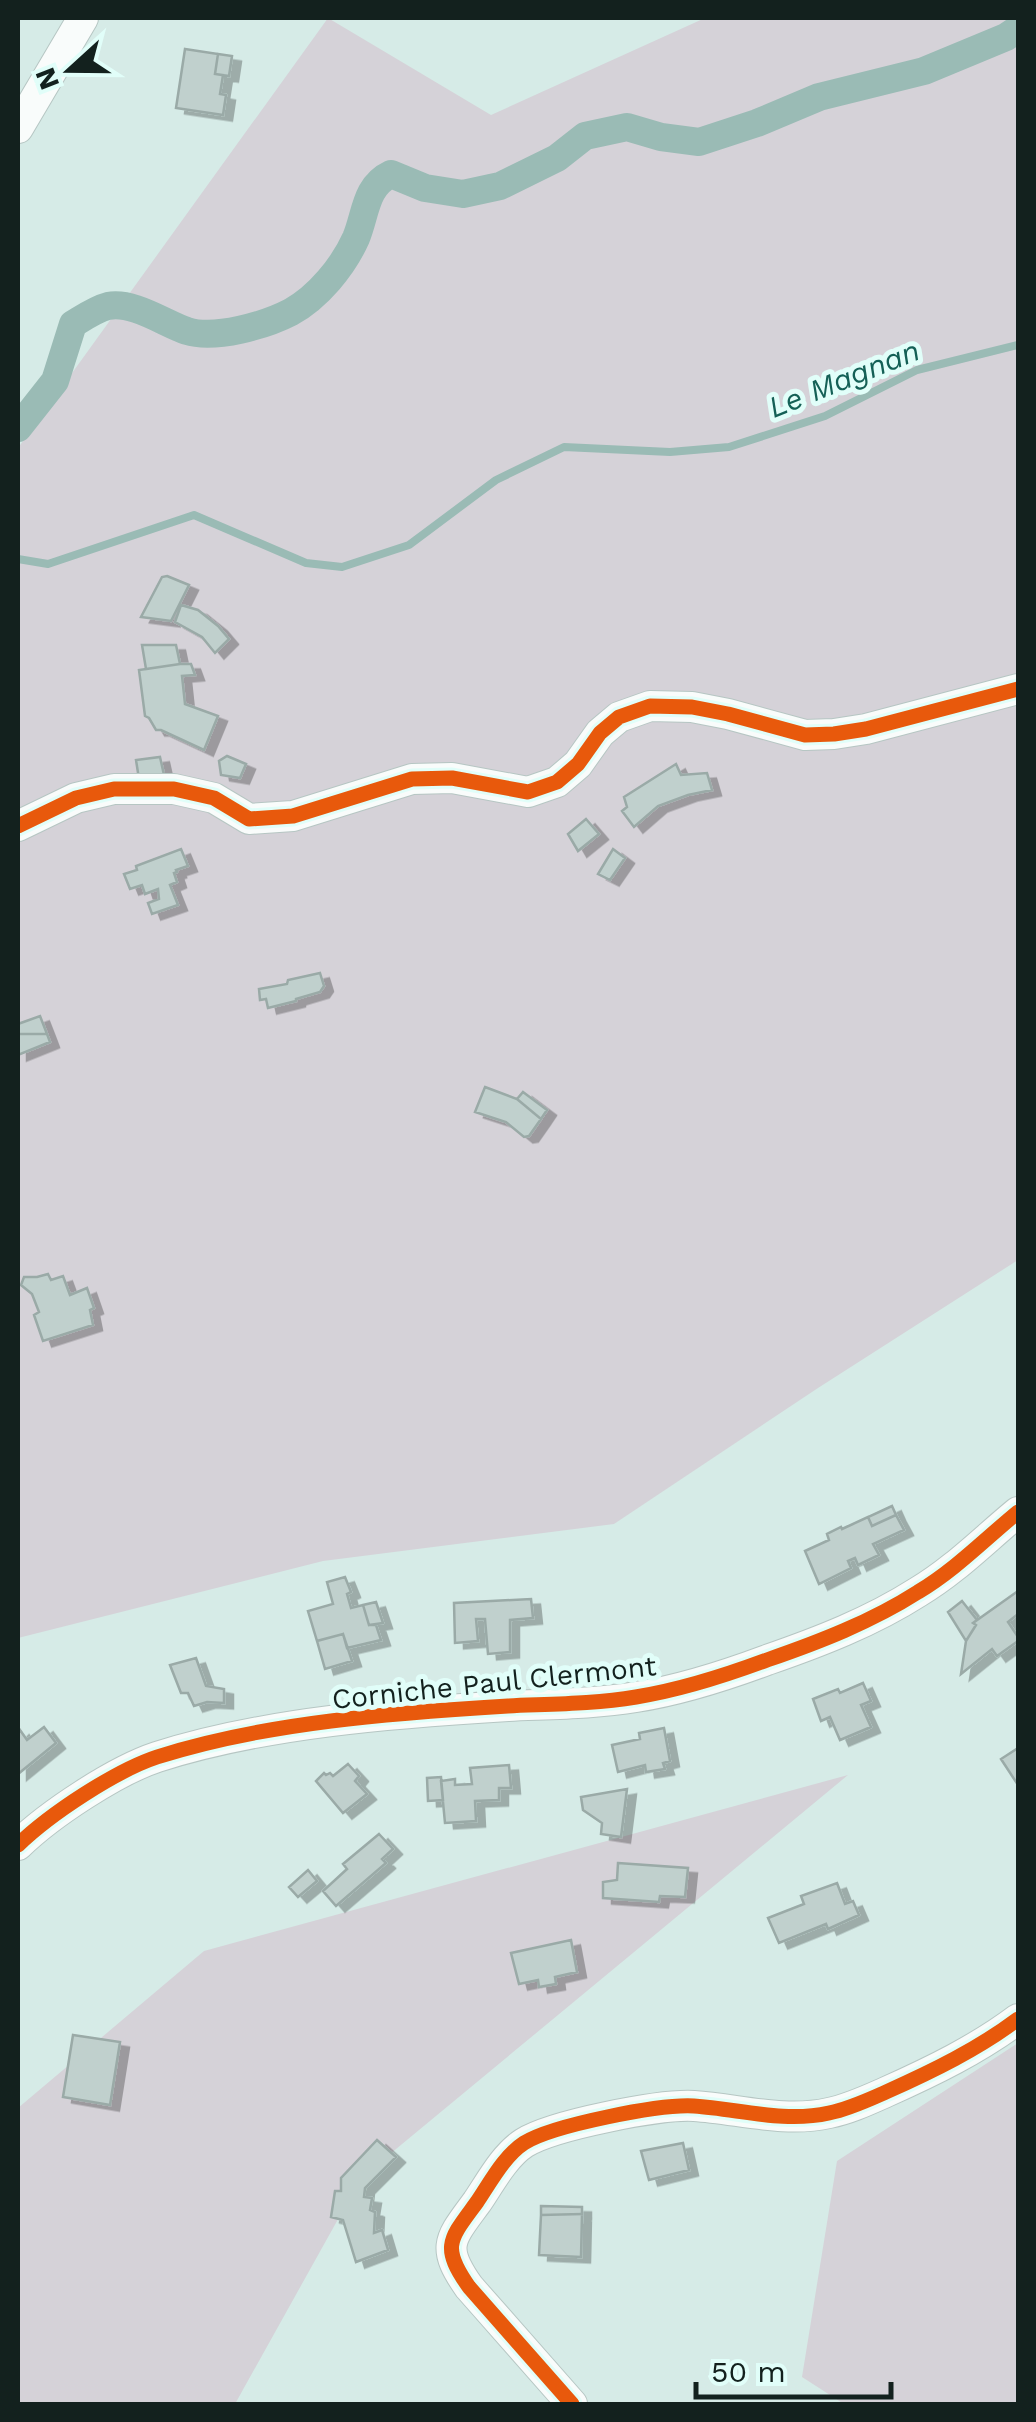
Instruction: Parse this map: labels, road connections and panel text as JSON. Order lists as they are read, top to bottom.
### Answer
{
  "streets": {
    "street": ["Corniche Paul Clermont"]
  },
  "water": ["Le Magnan"],
  "scale_bar": "50 m",
  "north": "left"
}
